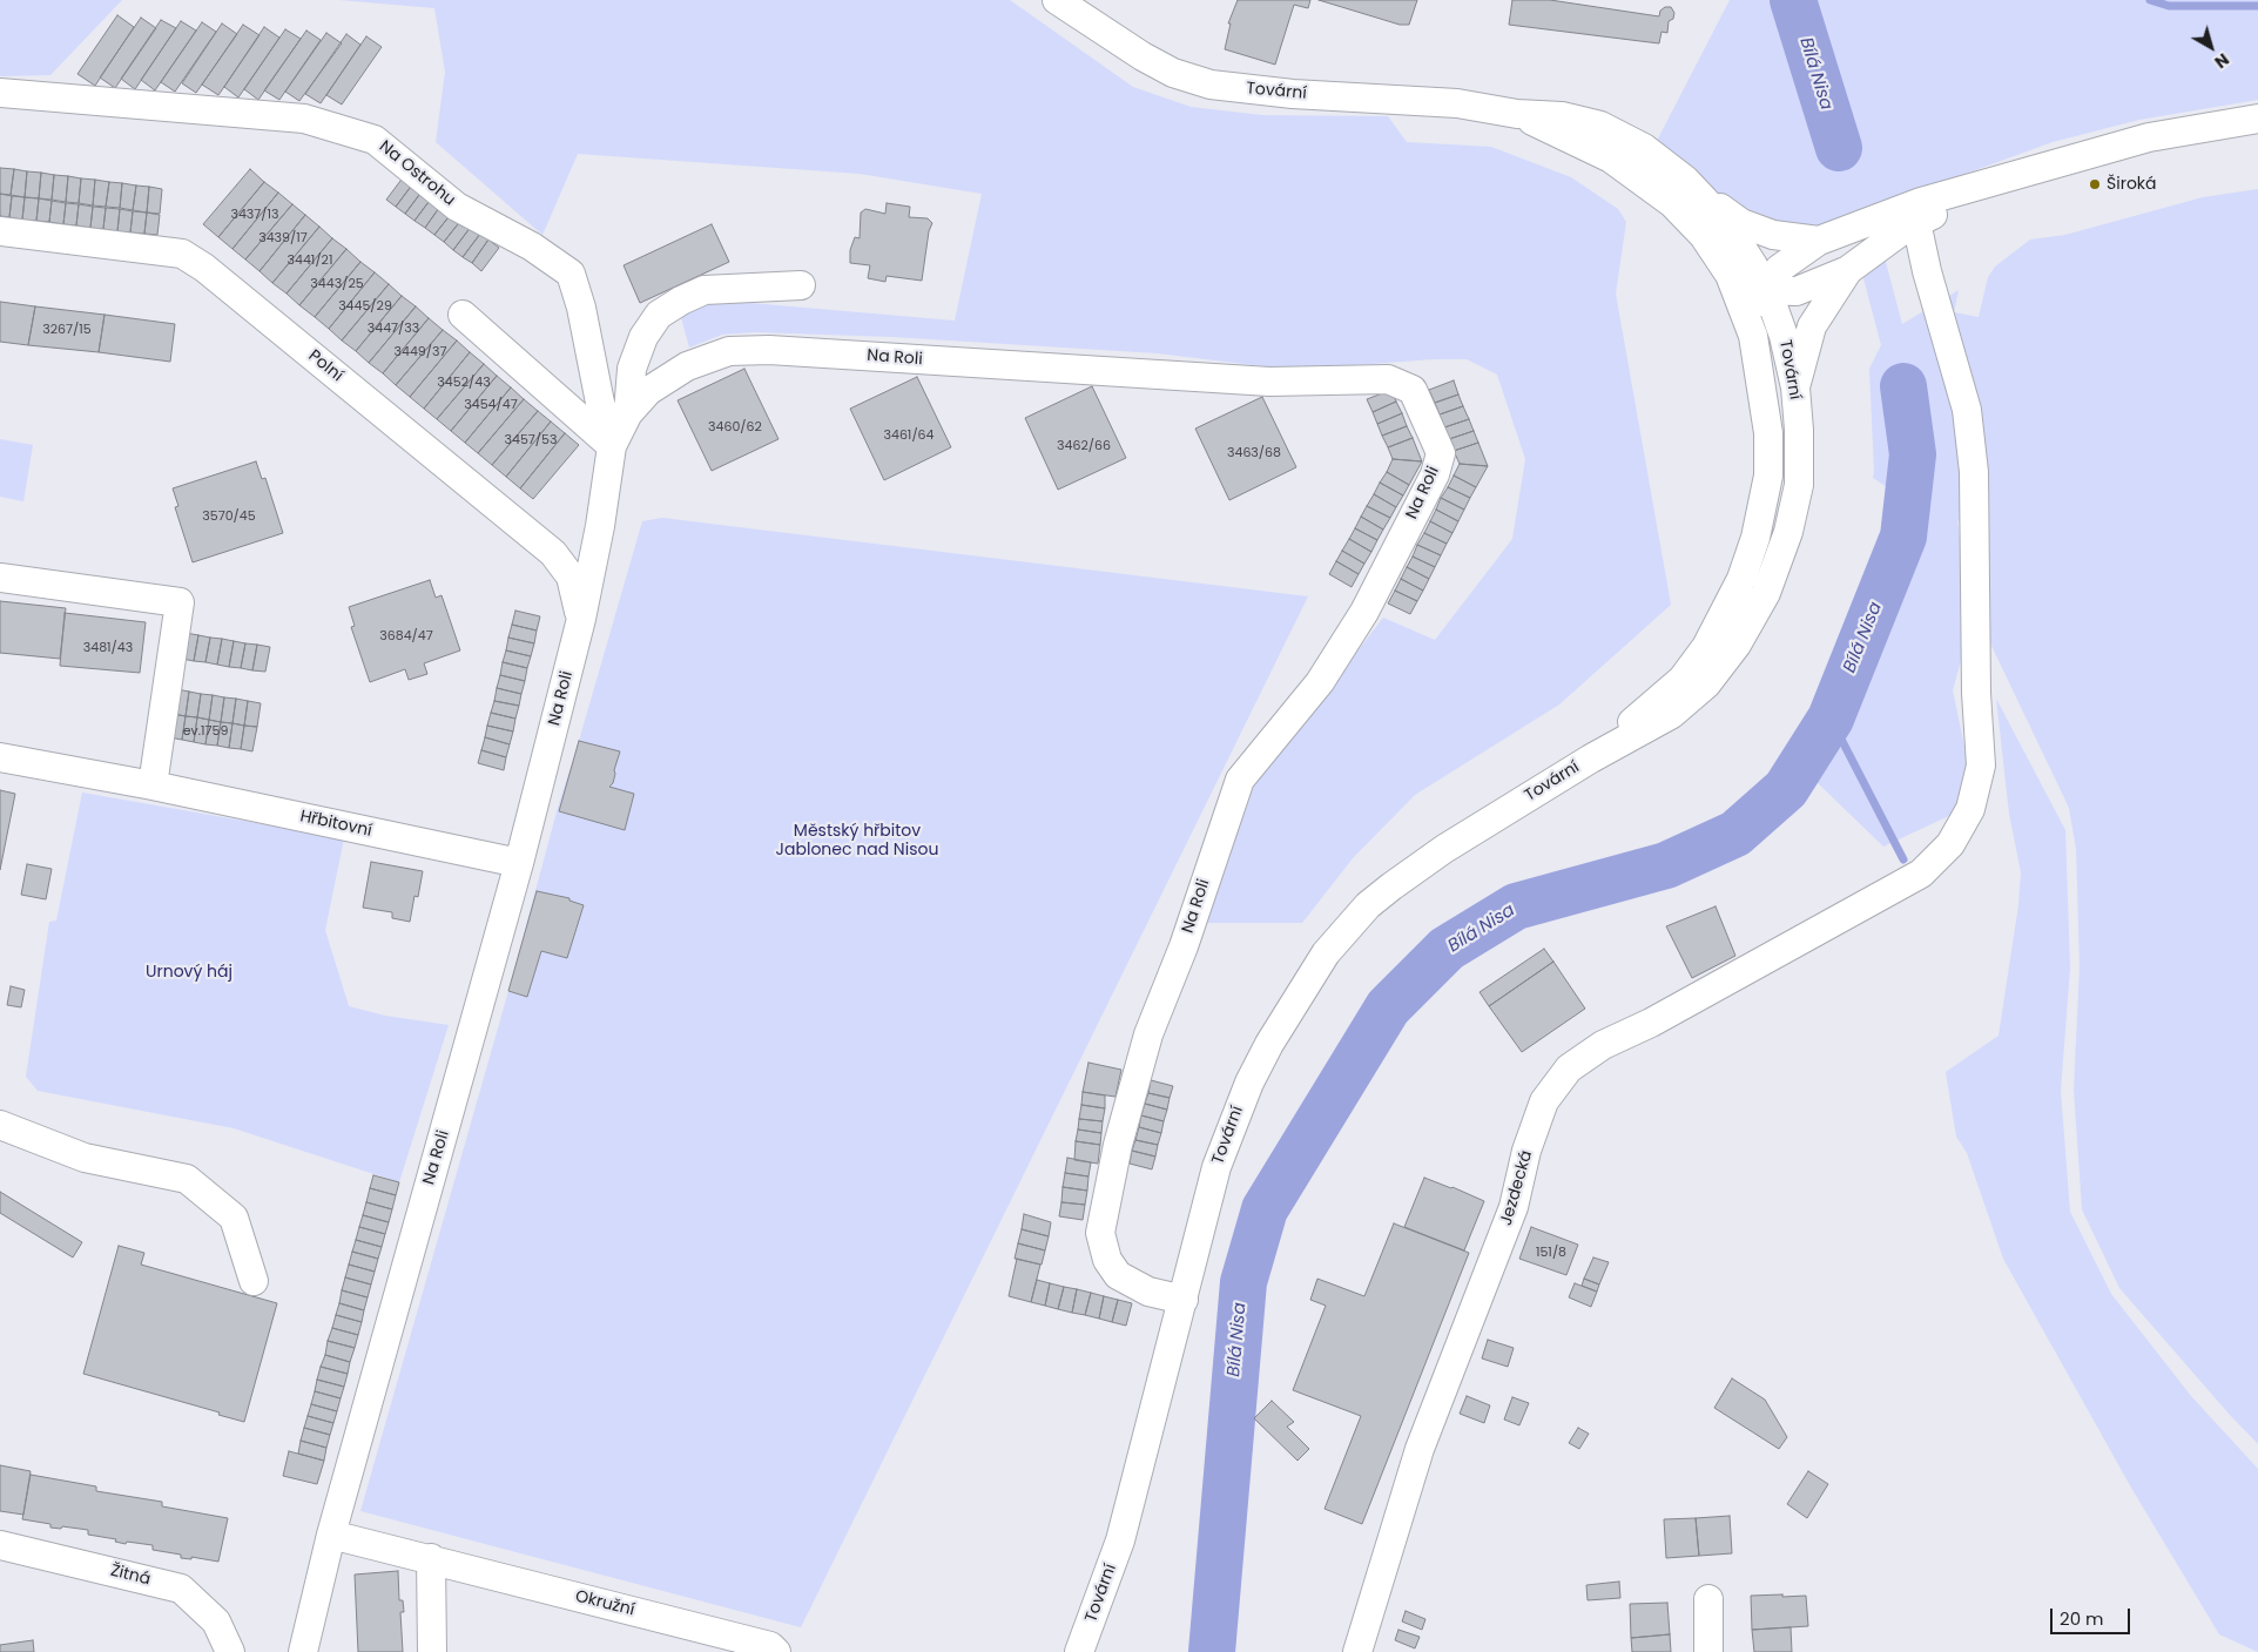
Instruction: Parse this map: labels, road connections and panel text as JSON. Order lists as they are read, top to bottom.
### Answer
{
  "streets": {
    "street": [
      "Tovární",
      "Na Ostrohu",
      "Na Roli",
      "Polní",
      "Hřbitovní",
      "Jezdecká",
      "Žitná",
      "Okružní"
    ]
  },
  "crossings": [
    ["Tovární", "Na Roli"],
    ["Na Ostrohu", "Na Roli"],
    ["Na Roli", "Polní"],
    ["Na Roli", "Hřbitovní"],
    ["Na Roli", "Okružní"]
  ],
  "water": ["Bílá Nisa"],
  "parks": ["Městský hřbitov Jablonec nad Nisou", "Urnový háj"],
  "places": ["Široká"],
  "house_numbers": [
    "3437/13",
    "3439/17",
    "3441/21",
    "3443/25",
    "3445/29",
    "3447/33",
    "3267/15",
    "3449/37",
    "3452/43",
    "3454/47",
    "3460/62",
    "3461/64",
    "3457/53",
    "3462/66",
    "3463/68",
    "3570/45",
    "3684/47",
    "3481/43",
    "ev.1759",
    "151/8"
  ],
  "scale_bar": "20 m",
  "north": "bottom right"
}
